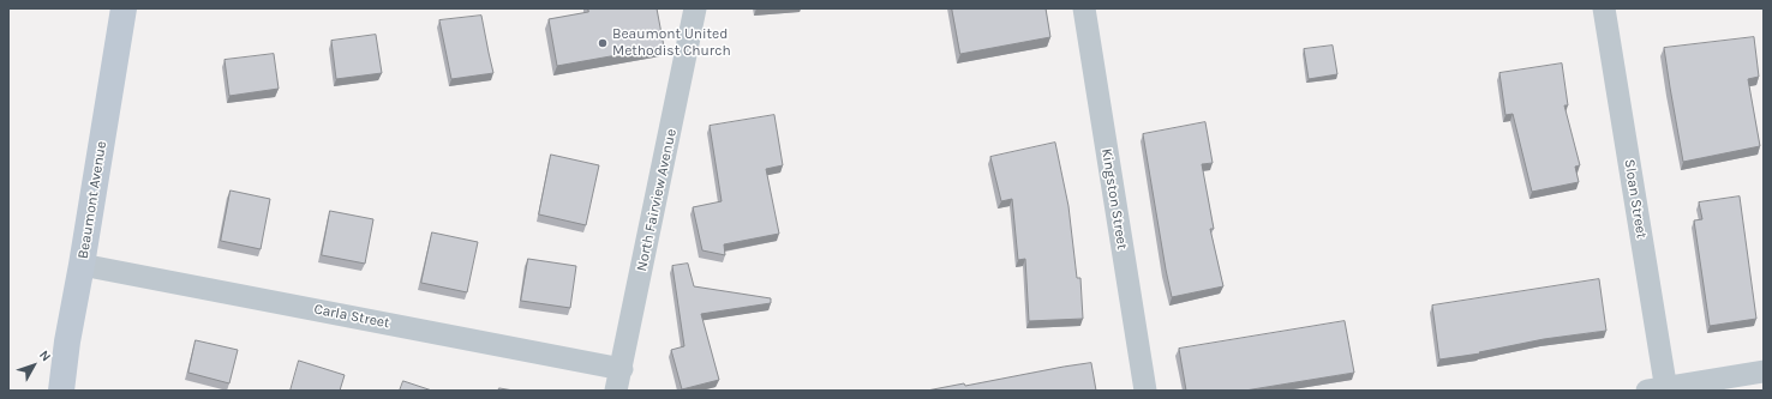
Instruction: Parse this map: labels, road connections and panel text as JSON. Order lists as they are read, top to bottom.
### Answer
{
  "streets": {
    "street": [
      "Kingston Street",
      "Sloan Street",
      "Beaumont Avenue",
      "North Fairview Avenue",
      "Carla Street"
    ]
  },
  "crossings": [
    ["Beaumont Avenue", "Carla Street"],
    ["North Fairview Avenue", "Carla Street"]
  ],
  "places": ["Beaumont United Methodist Church"],
  "north": "top right"
}
